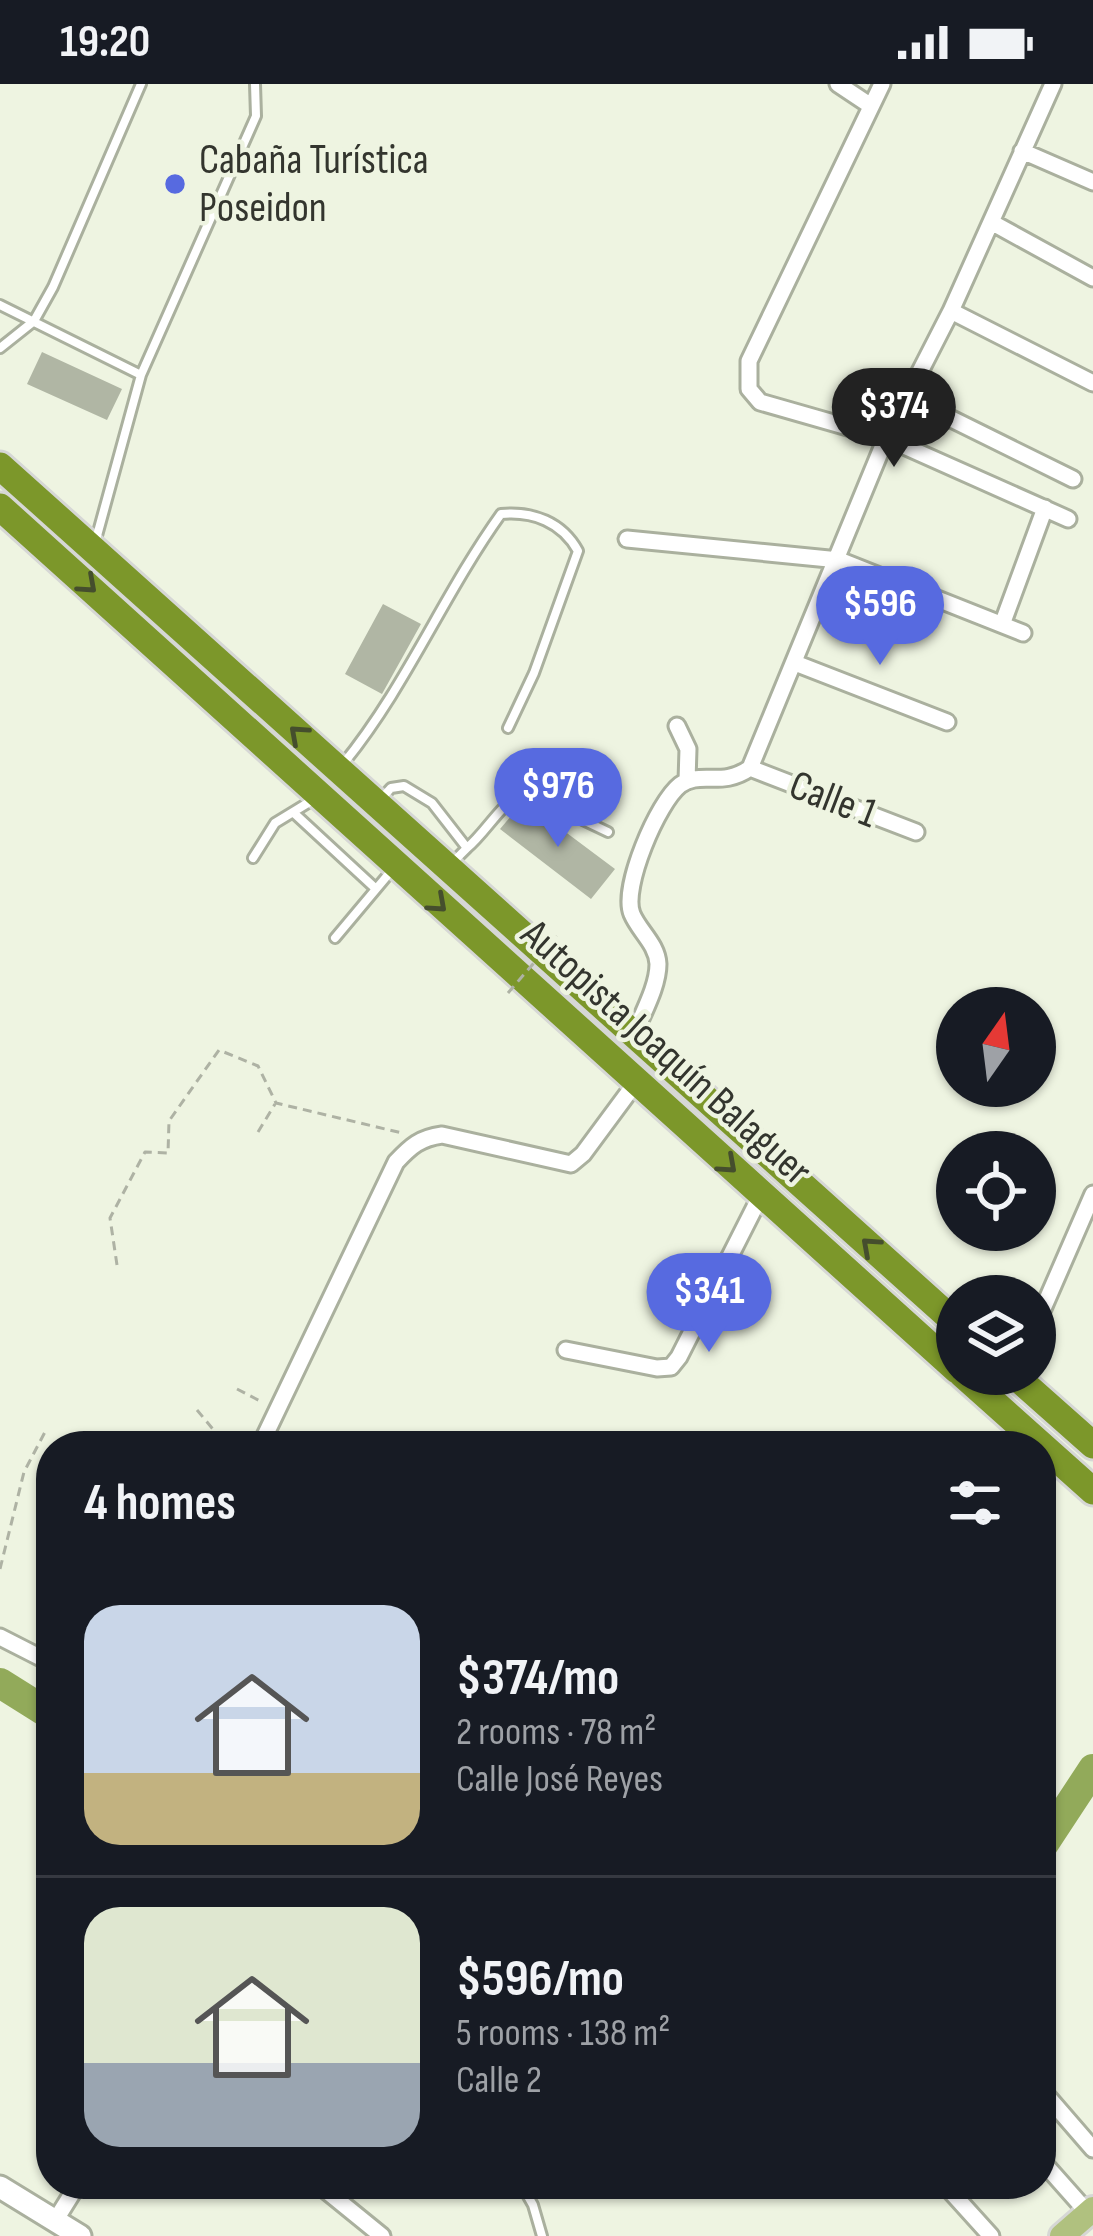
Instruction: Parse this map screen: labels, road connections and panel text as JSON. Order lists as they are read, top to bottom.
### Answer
{
  "streets": {
    "highway": ["Autopista Joaquín Balaguer"],
    "street": ["Calle 1"]
  },
  "places": ["Cabaña Turística Poseidon"],
  "north": "top",
  "page": {
    "status": "19:20",
    "price": [
      "$374",
      "$596",
      "$976",
      "$341"
    ],
    "heading": "4 homes",
    "list": [
      {
        "name": "$374/mo",
        "note": "2 rooms · 78 m² · Calle José Reyes"
      },
      {
        "name": "$596/mo",
        "note": "5 rooms · 138 m² · Calle 2"
      }
    ]
  }
}
